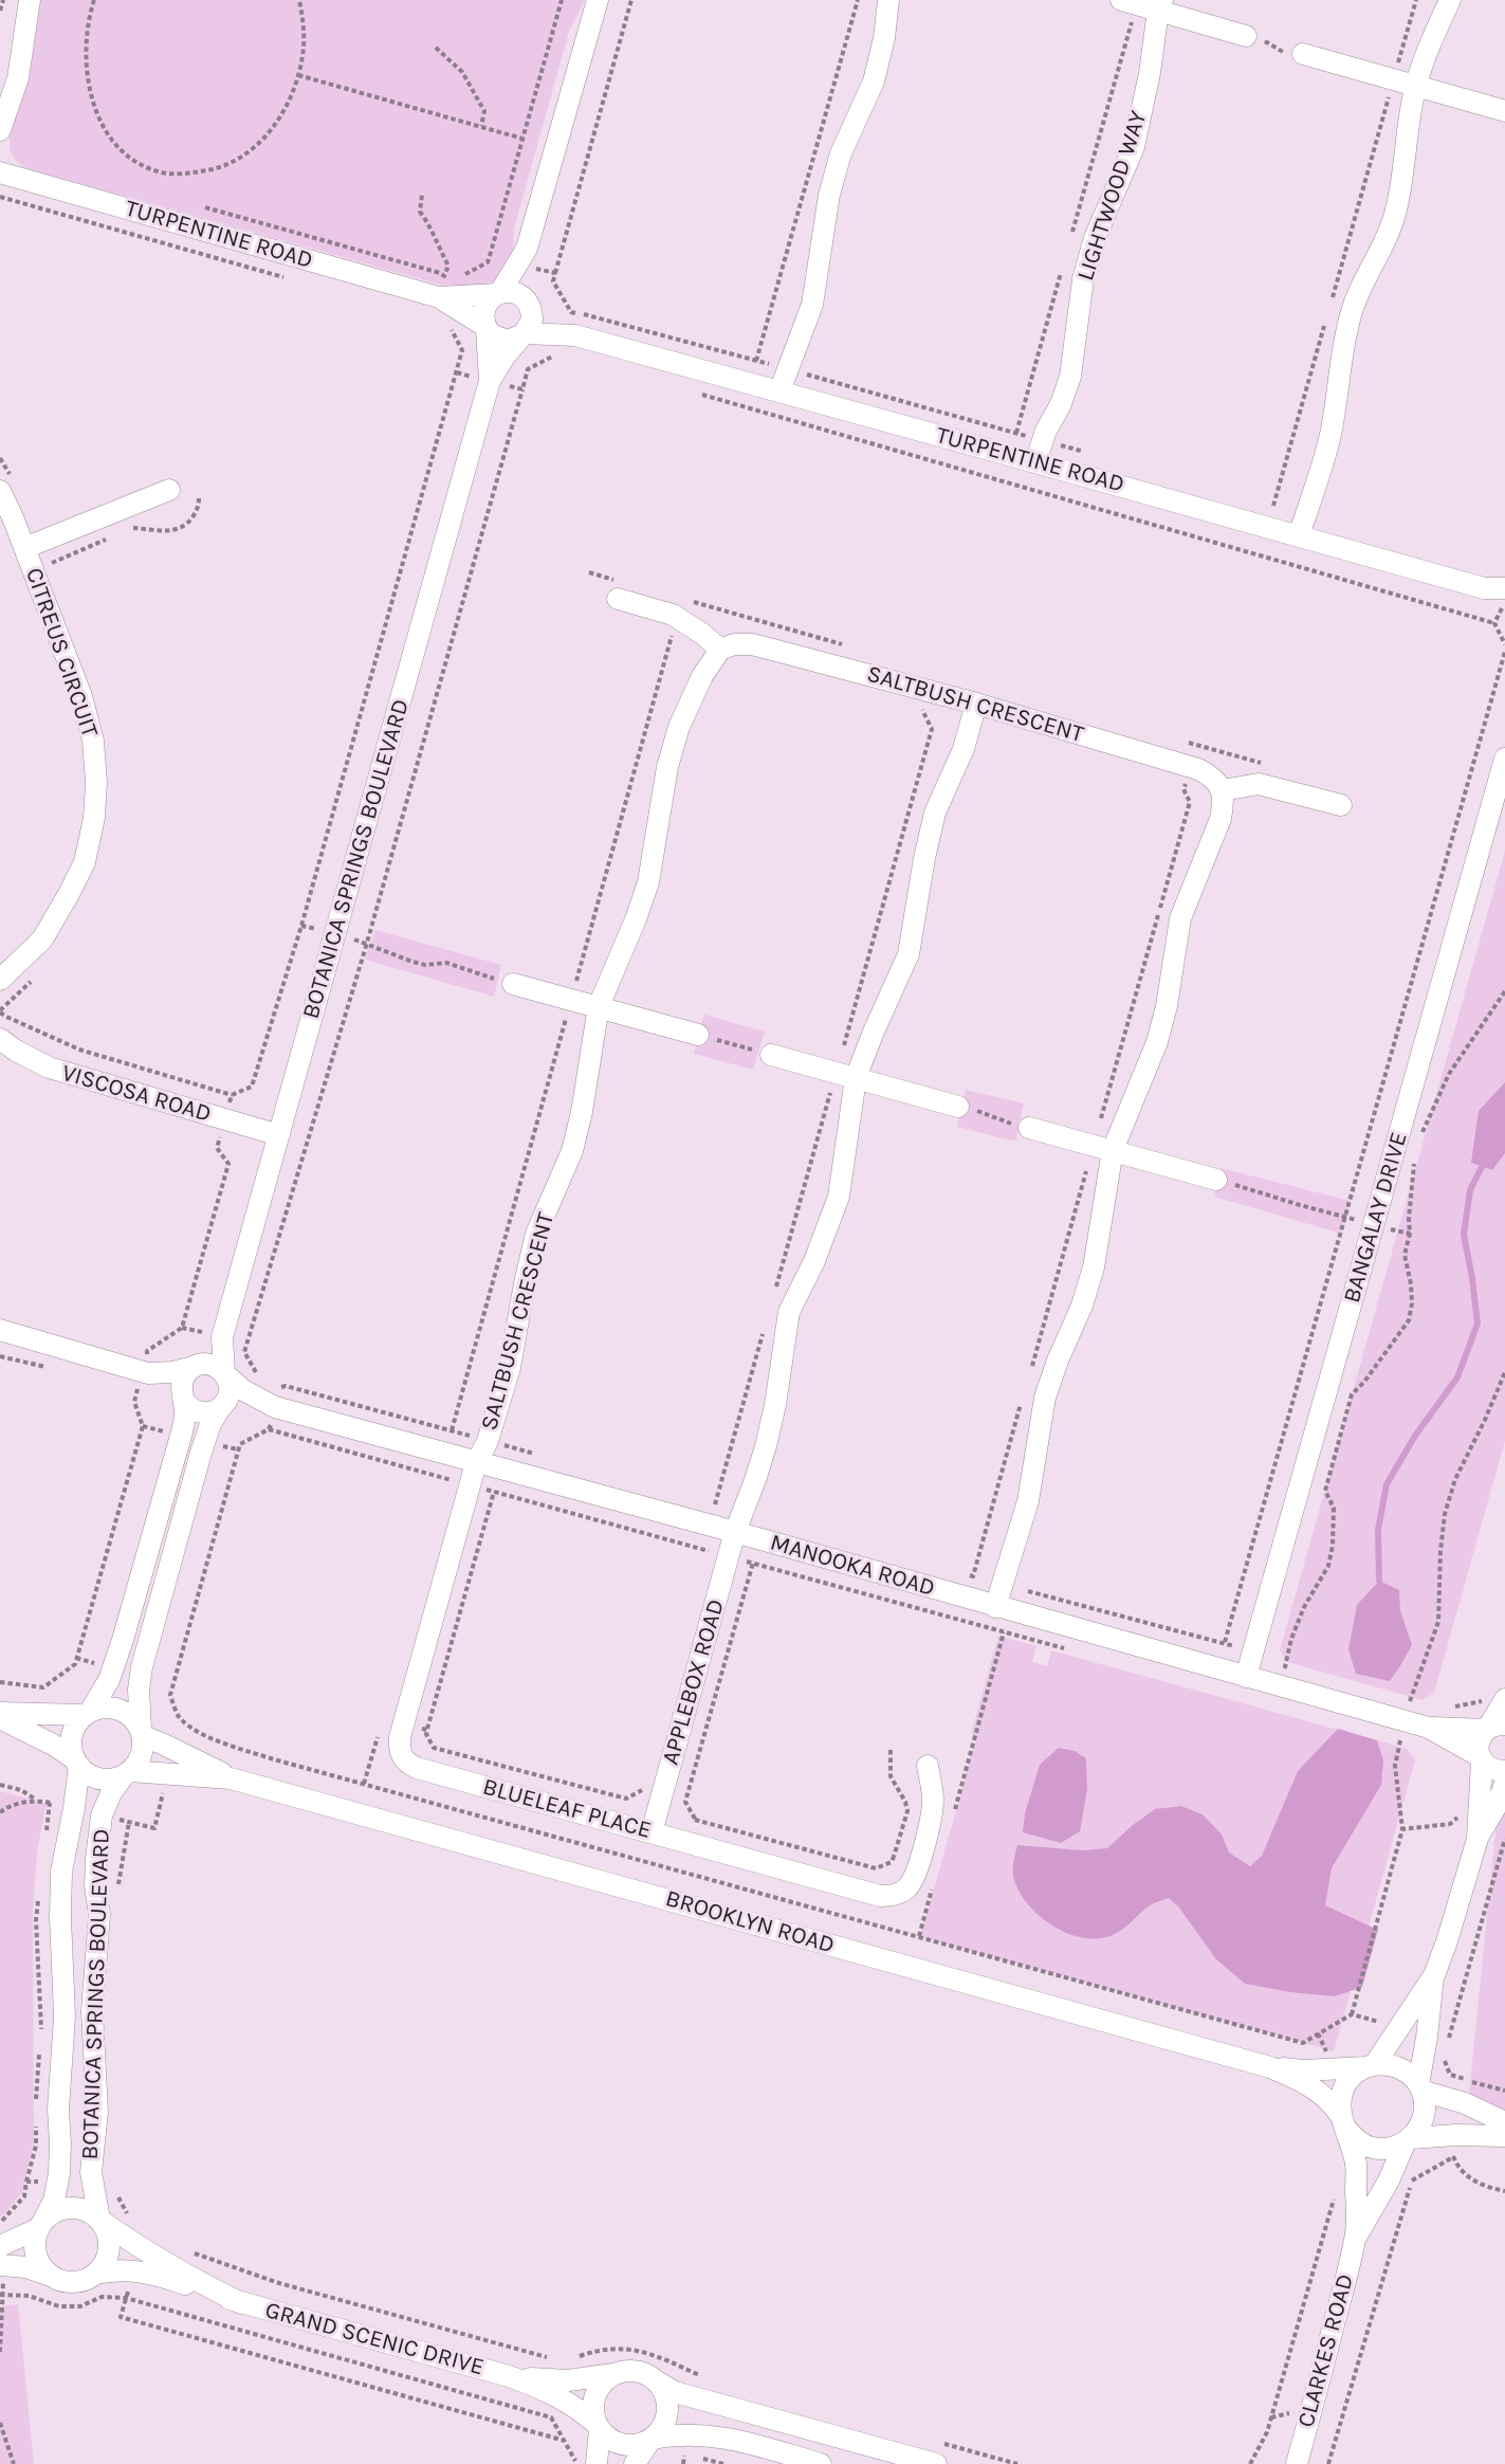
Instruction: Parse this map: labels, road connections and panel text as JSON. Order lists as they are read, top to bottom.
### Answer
{
  "streets": {
    "street": [
      "LIGHTWOOD WAY",
      "TURPENTINE ROAD",
      "CITREUS CIRCUIT",
      "SALTBUSH CRESCENT",
      "BOTANICA SPRINGS BOULEVARD",
      "VISCOSA ROAD",
      "BANGALAY DRIVE",
      "MANOOKA ROAD",
      "APPLEBOX ROAD",
      "BLUELEAF PLACE",
      "BROOKLYN ROAD",
      "GRAND SCENIC DRIVE",
      "CLARKES ROAD"
    ]
  },
  "crossings": [
    ["LIGHTWOOD WAY", "TURPENTINE ROAD"],
    ["TURPENTINE ROAD", "BOTANICA SPRINGS BOULEVARD"],
    ["SALTBUSH CRESCENT", "MANOOKA ROAD"],
    ["SALTBUSH CRESCENT", "APPLEBOX ROAD"],
    ["SALTBUSH CRESCENT", "BLUELEAF PLACE"],
    ["BOTANICA SPRINGS BOULEVARD", "VISCOSA ROAD"],
    ["BOTANICA SPRINGS BOULEVARD", "MANOOKA ROAD"],
    ["BOTANICA SPRINGS BOULEVARD", "BROOKLYN ROAD"],
    ["BOTANICA SPRINGS BOULEVARD", "GRAND SCENIC DRIVE"],
    ["BANGALAY DRIVE", "MANOOKA ROAD"],
    ["MANOOKA ROAD", "APPLEBOX ROAD"],
    ["MANOOKA ROAD", "BLUELEAF PLACE"],
    ["APPLEBOX ROAD", "BLUELEAF PLACE"],
    ["BROOKLYN ROAD", "CLARKES ROAD"]
  ]
}
